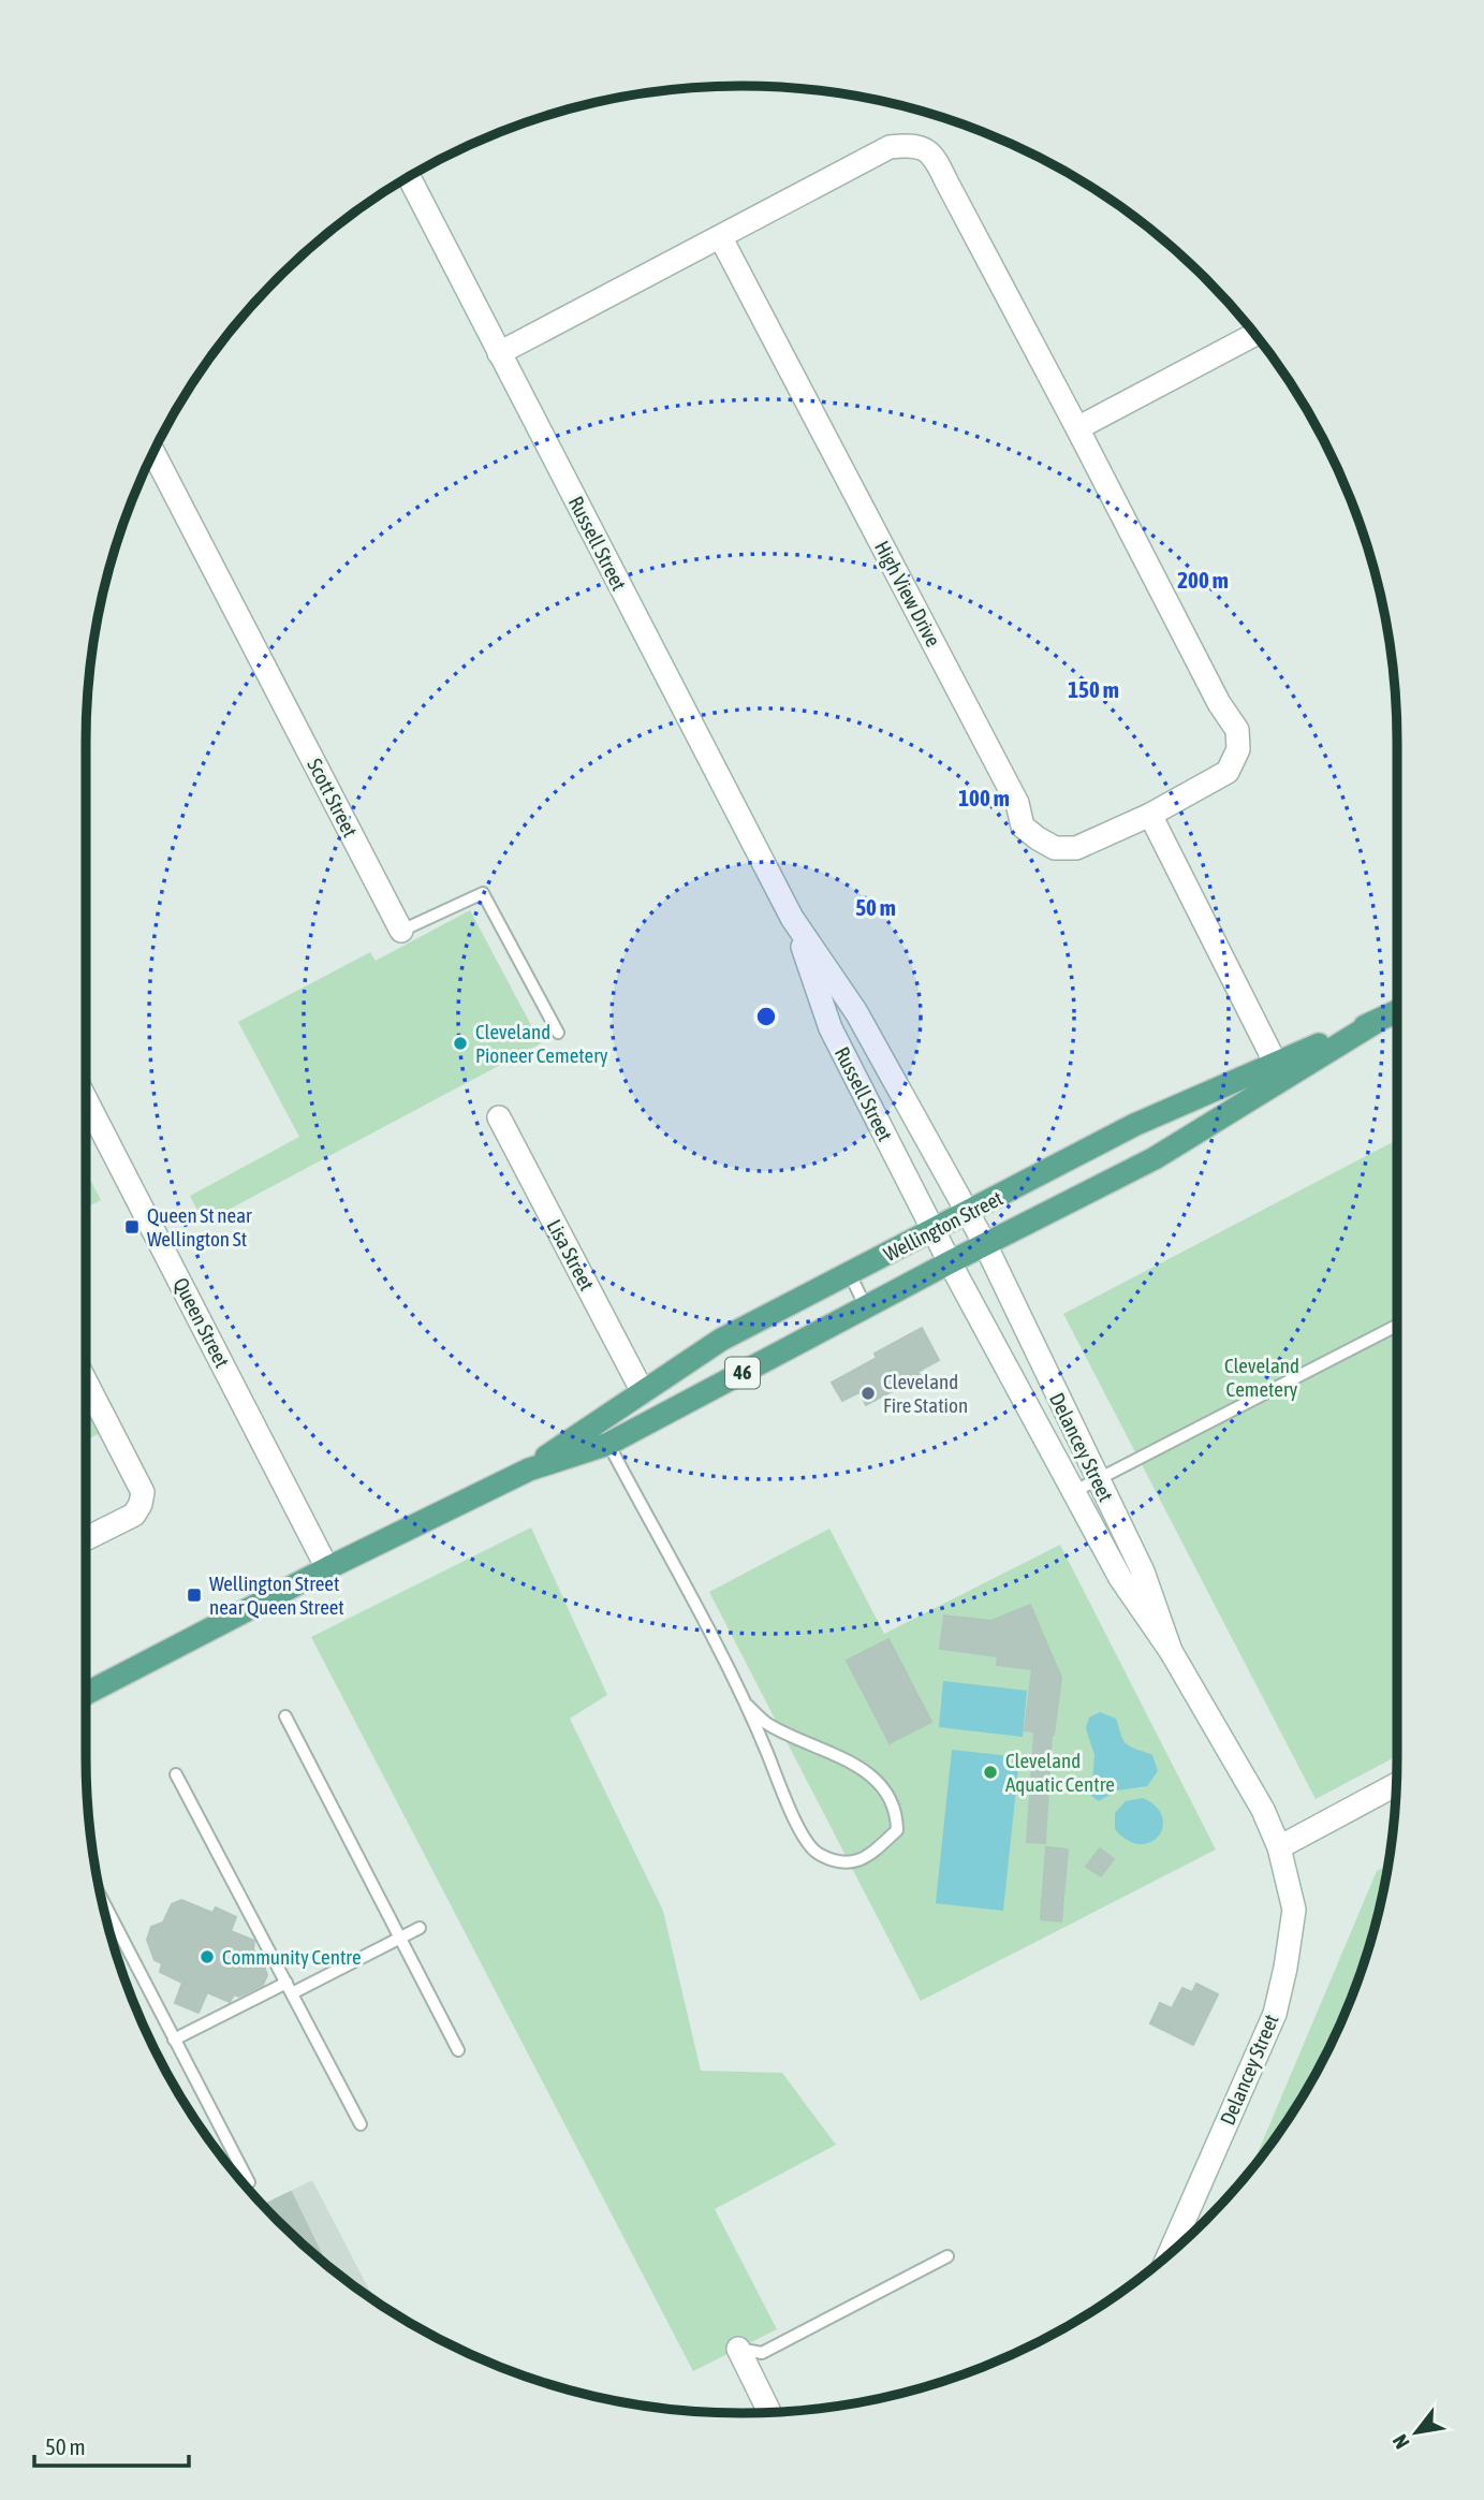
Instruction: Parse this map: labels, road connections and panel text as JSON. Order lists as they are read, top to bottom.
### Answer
{
  "streets": {
    "main road": ["Wellington Street", "46"],
    "street": [
      "Russell Street",
      "High View Drive",
      "Scott Street",
      "Lisa Street",
      "Queen Street",
      "Delancey Street"
    ]
  },
  "crossings": [
    ["Russell Street", "High View Drive"],
    ["Russell Street", "Wellington Street"],
    ["Russell Street", "Delancey Street"],
    ["Wellington Street", "Lisa Street"],
    ["Wellington Street", "Queen Street"],
    ["Wellington Street", "Delancey Street"]
  ],
  "parks": ["Cleveland Cemetery"],
  "places": {
    "other": [
      "Cleveland Pioneer Cemetery",
      "Cleveland Fire Station",
      "Cleveland Aquatic Centre",
      "Community Centre"
    ],
    "transit": ["Queen St near Wellington St", "Wellington Street near Queen Street"]
  },
  "scale_bar": "50 m",
  "north": "bottom left",
  "rings": [
    "200 m",
    "150 m",
    "100 m",
    "50 m"
  ]
}
